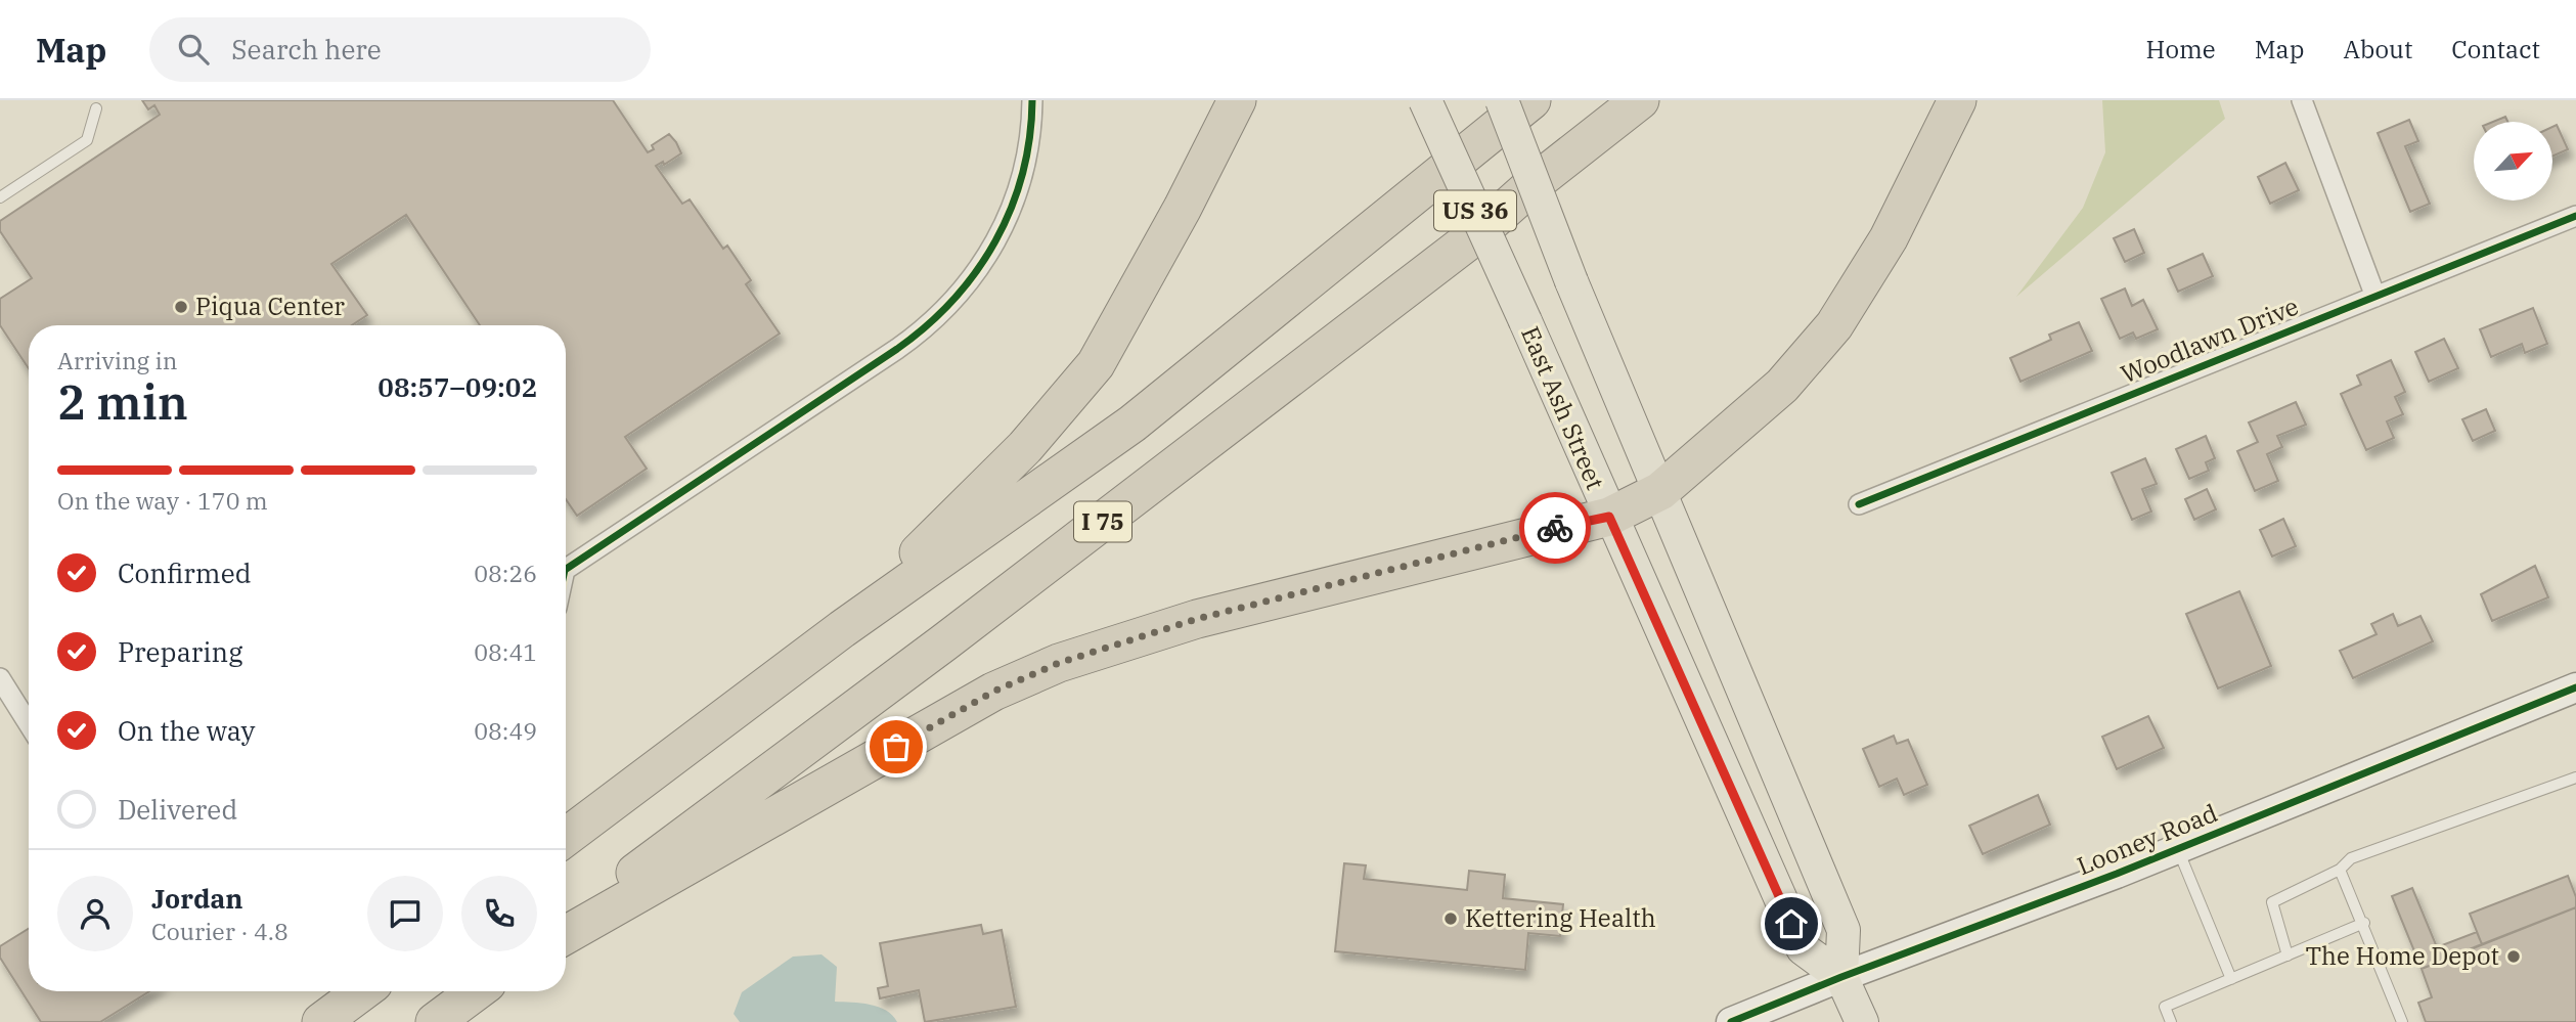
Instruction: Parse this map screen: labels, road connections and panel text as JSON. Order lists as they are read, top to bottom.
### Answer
{
  "streets": {
    "highway": ["I 75"],
    "main road": ["US 36", "East Ash Street"],
    "street": ["Woodlawn Drive", "Looney Road"]
  },
  "crossings": [
    ["East Ash Street", "Looney Road"]
  ],
  "places": ["Piqua Center", "Kettering Health", "The Home Depot"],
  "north": "top right",
  "page": {
    "header": "Map",
    "search": "Search here",
    "nav": [
      "Home",
      "Map",
      "About",
      "Contact"
    ],
    "heading": ["2 min", "Arriving in", "08:57–09:02"],
    "panel": ["Jordan", "Courier · 4.8"],
    "bar": "On the way · 170 m",
    "list": [
      ["Confirmed", "08:26"],
      ["Preparing", "08:41"],
      ["On the way", "08:49"],
      "Delivered"
    ]
  }
}
